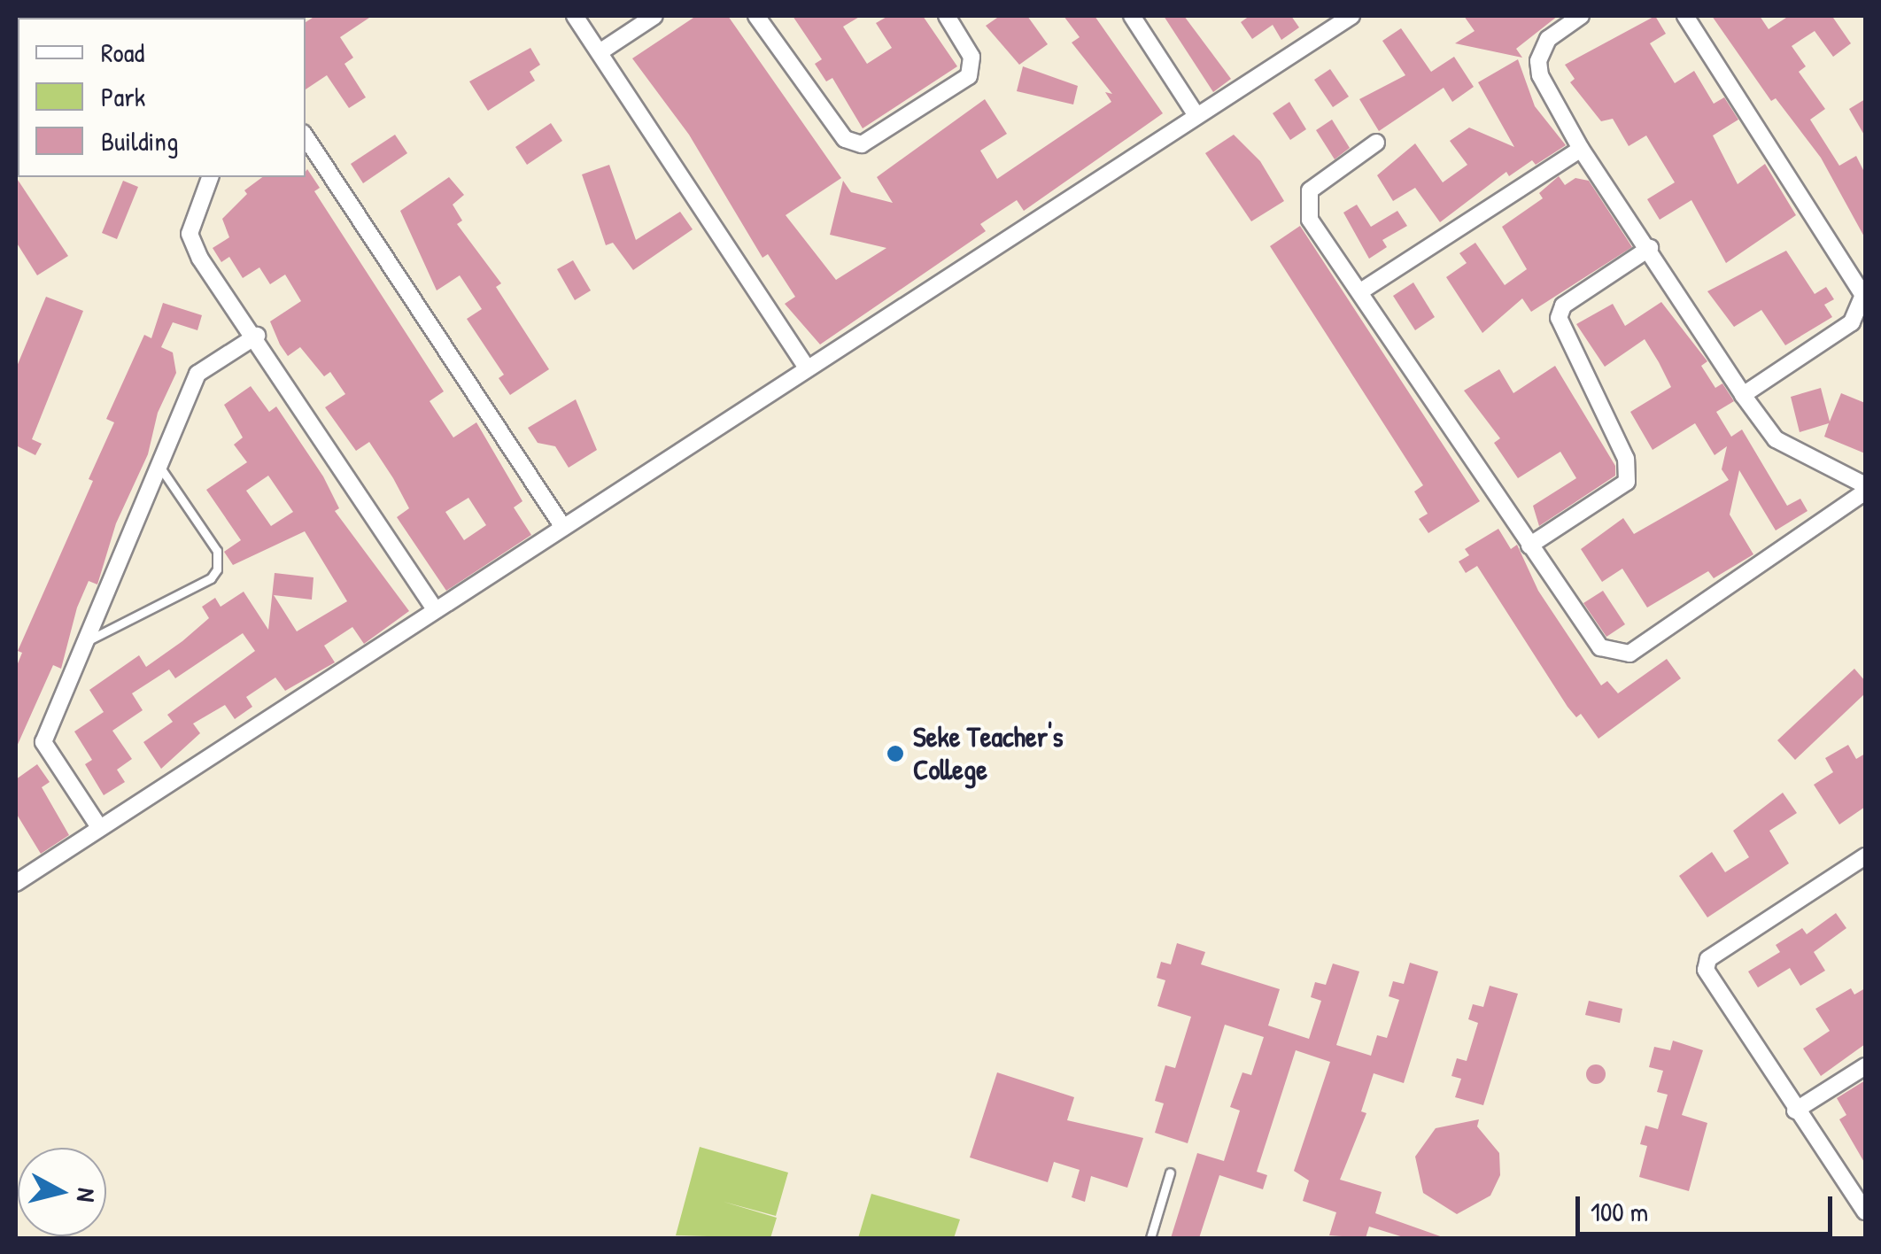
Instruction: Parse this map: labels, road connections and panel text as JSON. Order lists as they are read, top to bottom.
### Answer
{
  "places": ["Seke Teacher's College"],
  "legend": ["Road", "Park", "Building"],
  "scale_bar": "100 m",
  "north": "right"
}
